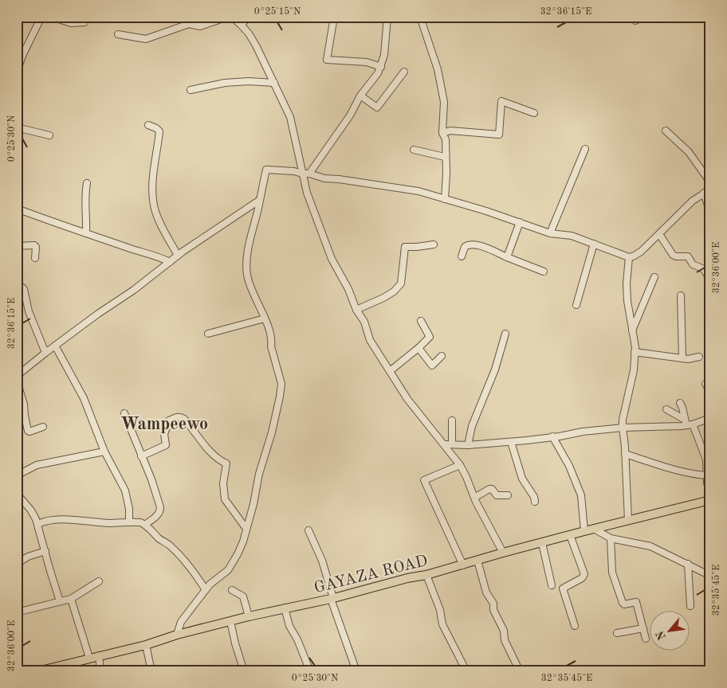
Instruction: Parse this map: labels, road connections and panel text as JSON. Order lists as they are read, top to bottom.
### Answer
{
  "streets": {
    "main road": ["GAYAZA ROAD"]
  },
  "districts": ["Wampeewo"],
  "north": "bottom left",
  "coordinates": [
    "0°25'15\"N",
    "32°36'15\"E",
    "0°25'30\"N",
    "32°36'00\"E",
    "32°35'45\"E"
  ]
}
